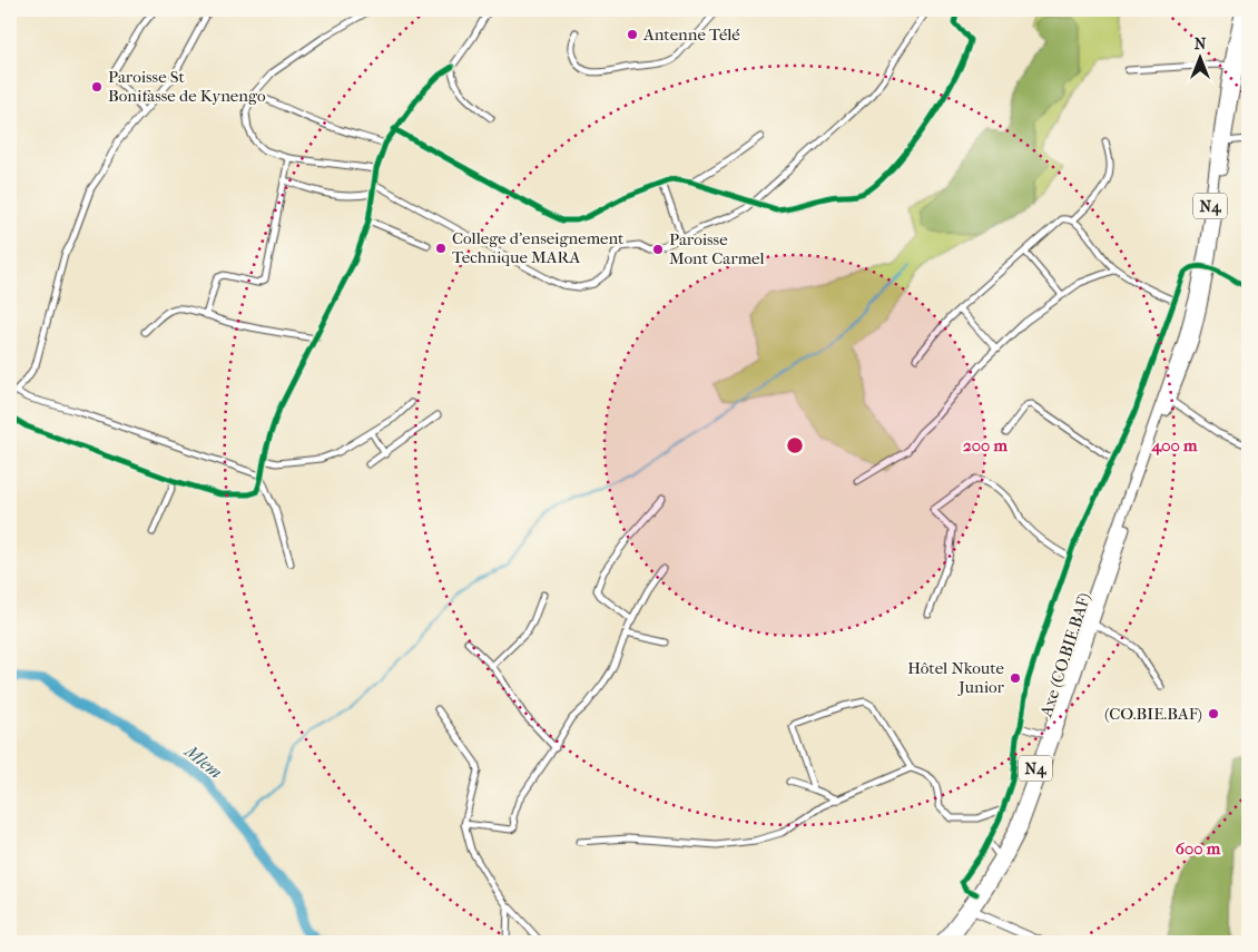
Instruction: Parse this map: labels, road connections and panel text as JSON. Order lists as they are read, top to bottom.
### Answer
{
  "streets": {
    "highway": ["N4", "Axe (CO.BIE.BAF)"]
  },
  "crossings": [
    ["N4", "Axe (CO.BIE.BAF)"]
  ],
  "water": ["Mlem"],
  "places": [
    "Antenne Télé",
    "Paroisse St Bonifasse de Kynengo",
    "College d'enseignement Technique MARA",
    "Paroisse Mont Carmel",
    "Hôtel Nkoute Junior",
    "(CO.BIE.BAF)"
  ],
  "north": "top",
  "rings": ["200 m", "400 m", "600 m"]
}
